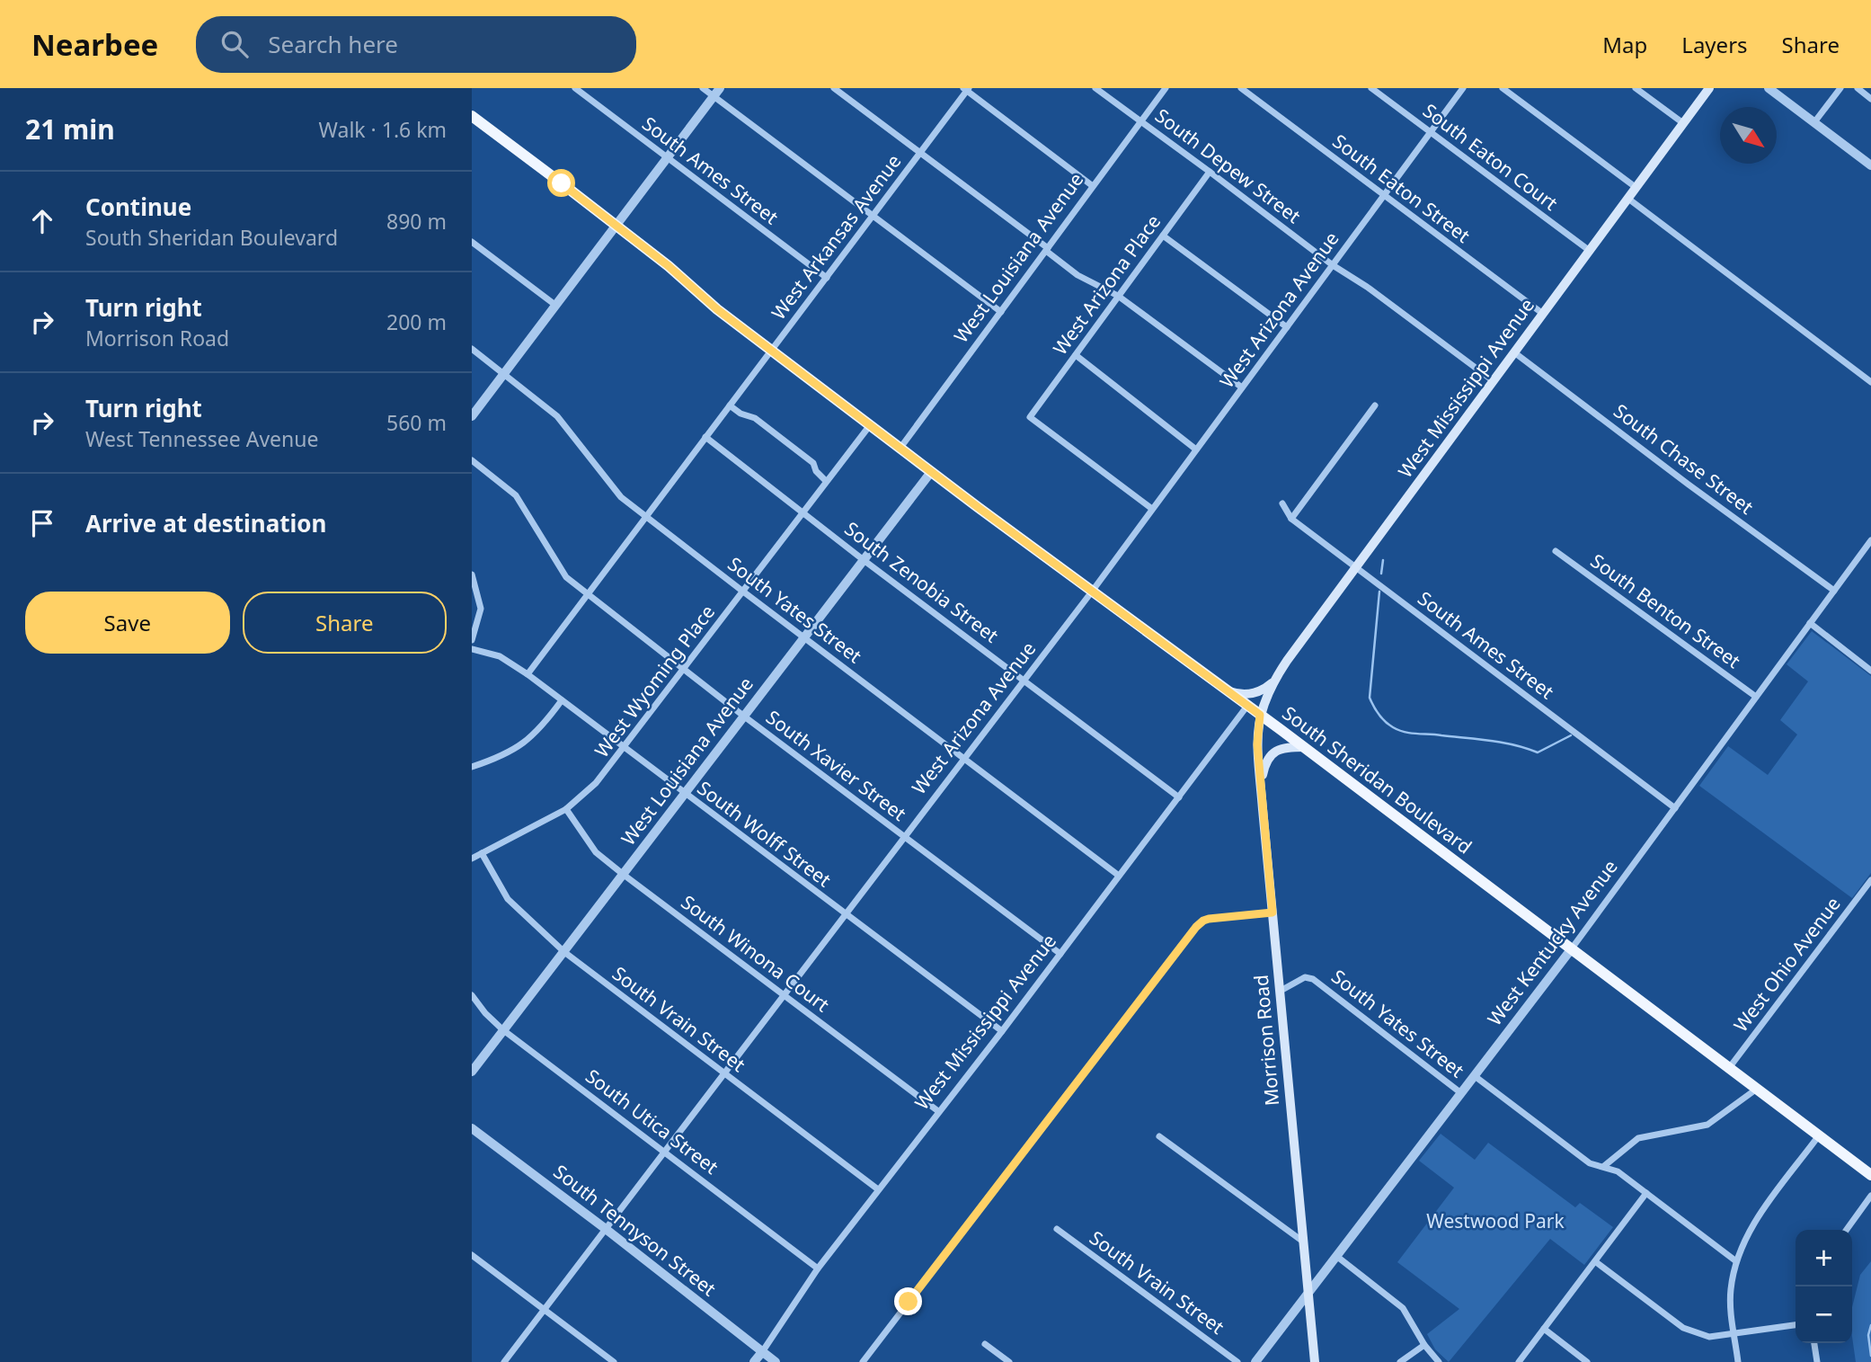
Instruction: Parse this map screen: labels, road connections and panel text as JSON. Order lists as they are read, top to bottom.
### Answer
{
  "streets": {
    "main road": ["West Mississippi Avenue", "South Sheridan Boulevard", "Morrison Road"],
    "street": [
      "South Eaton Court",
      "South Depew Street",
      "South Ames Street",
      "South Eaton Street",
      "West Arkansas Avenue",
      "West Louisiana Avenue",
      "West Arizona Place",
      "West Arizona Avenue",
      "South Chase Street",
      "South Zenobia Street",
      "South Yates Street",
      "South Benton Street",
      "West Wyoming Place",
      "South Xavier Street",
      "South Wolff Street",
      "West Kentucky Avenue",
      "South Winona Court",
      "West Ohio Avenue",
      "South Vrain Street",
      "South Utica Street",
      "South Tennyson Street"
    ]
  },
  "crossings": [
    ["South Eaton Court", "West Arizona Avenue"],
    ["South Eaton Court", "West Mississippi Avenue"],
    ["South Depew Street", "West Louisiana Avenue"],
    ["South Depew Street", "West Arizona Place"],
    ["South Depew Street", "West Arizona Avenue"],
    ["South Depew Street", "West Mississippi Avenue"],
    ["South Ames Street", "West Arkansas Avenue"],
    ["South Ames Street", "West Mississippi Avenue"],
    ["South Ames Street", "West Kentucky Avenue"],
    ["South Eaton Street", "West Arizona Avenue"],
    ["South Eaton Street", "West Mississippi Avenue"],
    ["West Arkansas Avenue", "South Zenobia Street"],
    ["West Arkansas Avenue", "South Yates Street"],
    ["West Arkansas Avenue", "South Xavier Street"],
    ["West Arkansas Avenue", "South Sheridan Boulevard"],
    ["West Arkansas Avenue", "South Wolff Street"],
    ["West Louisiana Avenue", "South Zenobia Street"],
    ["West Louisiana Avenue", "South Yates Street"],
    ["West Louisiana Avenue", "South Xavier Street"],
    ["West Louisiana Avenue", "South Sheridan Boulevard"],
    ["West Louisiana Avenue", "South Wolff Street"],
    ["West Louisiana Avenue", "South Winona Court"],
    ["West Louisiana Avenue", "South Vrain Street"],
    ["West Louisiana Avenue", "South Utica Street"],
    ["West Arizona Place", "West Arizona Avenue"],
    ["West Arizona Avenue", "South Zenobia Street"],
    ["West Arizona Avenue", "South Yates Street"],
    ["West Arizona Avenue", "South Xavier Street"],
    ["West Arizona Avenue", "South Sheridan Boulevard"],
    ["West Arizona Avenue", "South Wolff Street"],
    ["West Arizona Avenue", "South Winona Court"],
    ["West Arizona Avenue", "South Vrain Street"],
    ["West Arizona Avenue", "South Utica Street"],
    ["West Arizona Avenue", "South Tennyson Street"],
    ["West Mississippi Avenue", "South Chase Street"],
    ["West Mississippi Avenue", "South Zenobia Street"],
    ["West Mississippi Avenue", "South Yates Street"],
    ["West Mississippi Avenue", "South Xavier Street"],
    ["West Mississippi Avenue", "South Sheridan Boulevard"],
    ["West Mississippi Avenue", "South Wolff Street"],
    ["West Mississippi Avenue", "South Winona Court"],
    ["West Mississippi Avenue", "South Vrain Street"],
    ["West Mississippi Avenue", "Morrison Road"],
    ["West Mississippi Avenue", "South Utica Street"],
    ["West Mississippi Avenue", "South Tennyson Street"],
    ["South Chase Street", "West Kentucky Avenue"],
    ["South Zenobia Street", "West Wyoming Place"],
    ["South Yates Street", "West Wyoming Place"],
    ["South Yates Street", "West Kentucky Avenue"],
    ["South Yates Street", "Morrison Road"],
    ["South Benton Street", "West Kentucky Avenue"],
    ["West Wyoming Place", "South Xavier Street"],
    ["West Wyoming Place", "South Sheridan Boulevard"],
    ["West Wyoming Place", "South Wolff Street"],
    ["West Wyoming Place", "South Winona Court"],
    ["West Wyoming Place", "South Vrain Street"],
    ["South Sheridan Boulevard", "West Kentucky Avenue"],
    ["South Sheridan Boulevard", "West Ohio Avenue"],
    ["South Sheridan Boulevard", "Morrison Road"],
    ["West Kentucky Avenue", "Morrison Road"]
  ],
  "parks": ["Westwood Park"],
  "north": "bottom right",
  "page": {
    "header": "Nearbee",
    "search": "Search here",
    "nav": ["Map", "Layers", "Share"],
    "heading": ["21 min", "Walk · 1.6 km"],
    "list": [
      ["Continue", "South Sheridan Boulevard", "890 m"],
      ["Turn right", "Morrison Road", "200 m"],
      ["Turn right", "West Tennessee Avenue", "560 m"],
      "Arrive at destination"
    ],
    "buttons": ["Save", "Share"],
    "map_buttons": ["+", "−"]
  }
}
